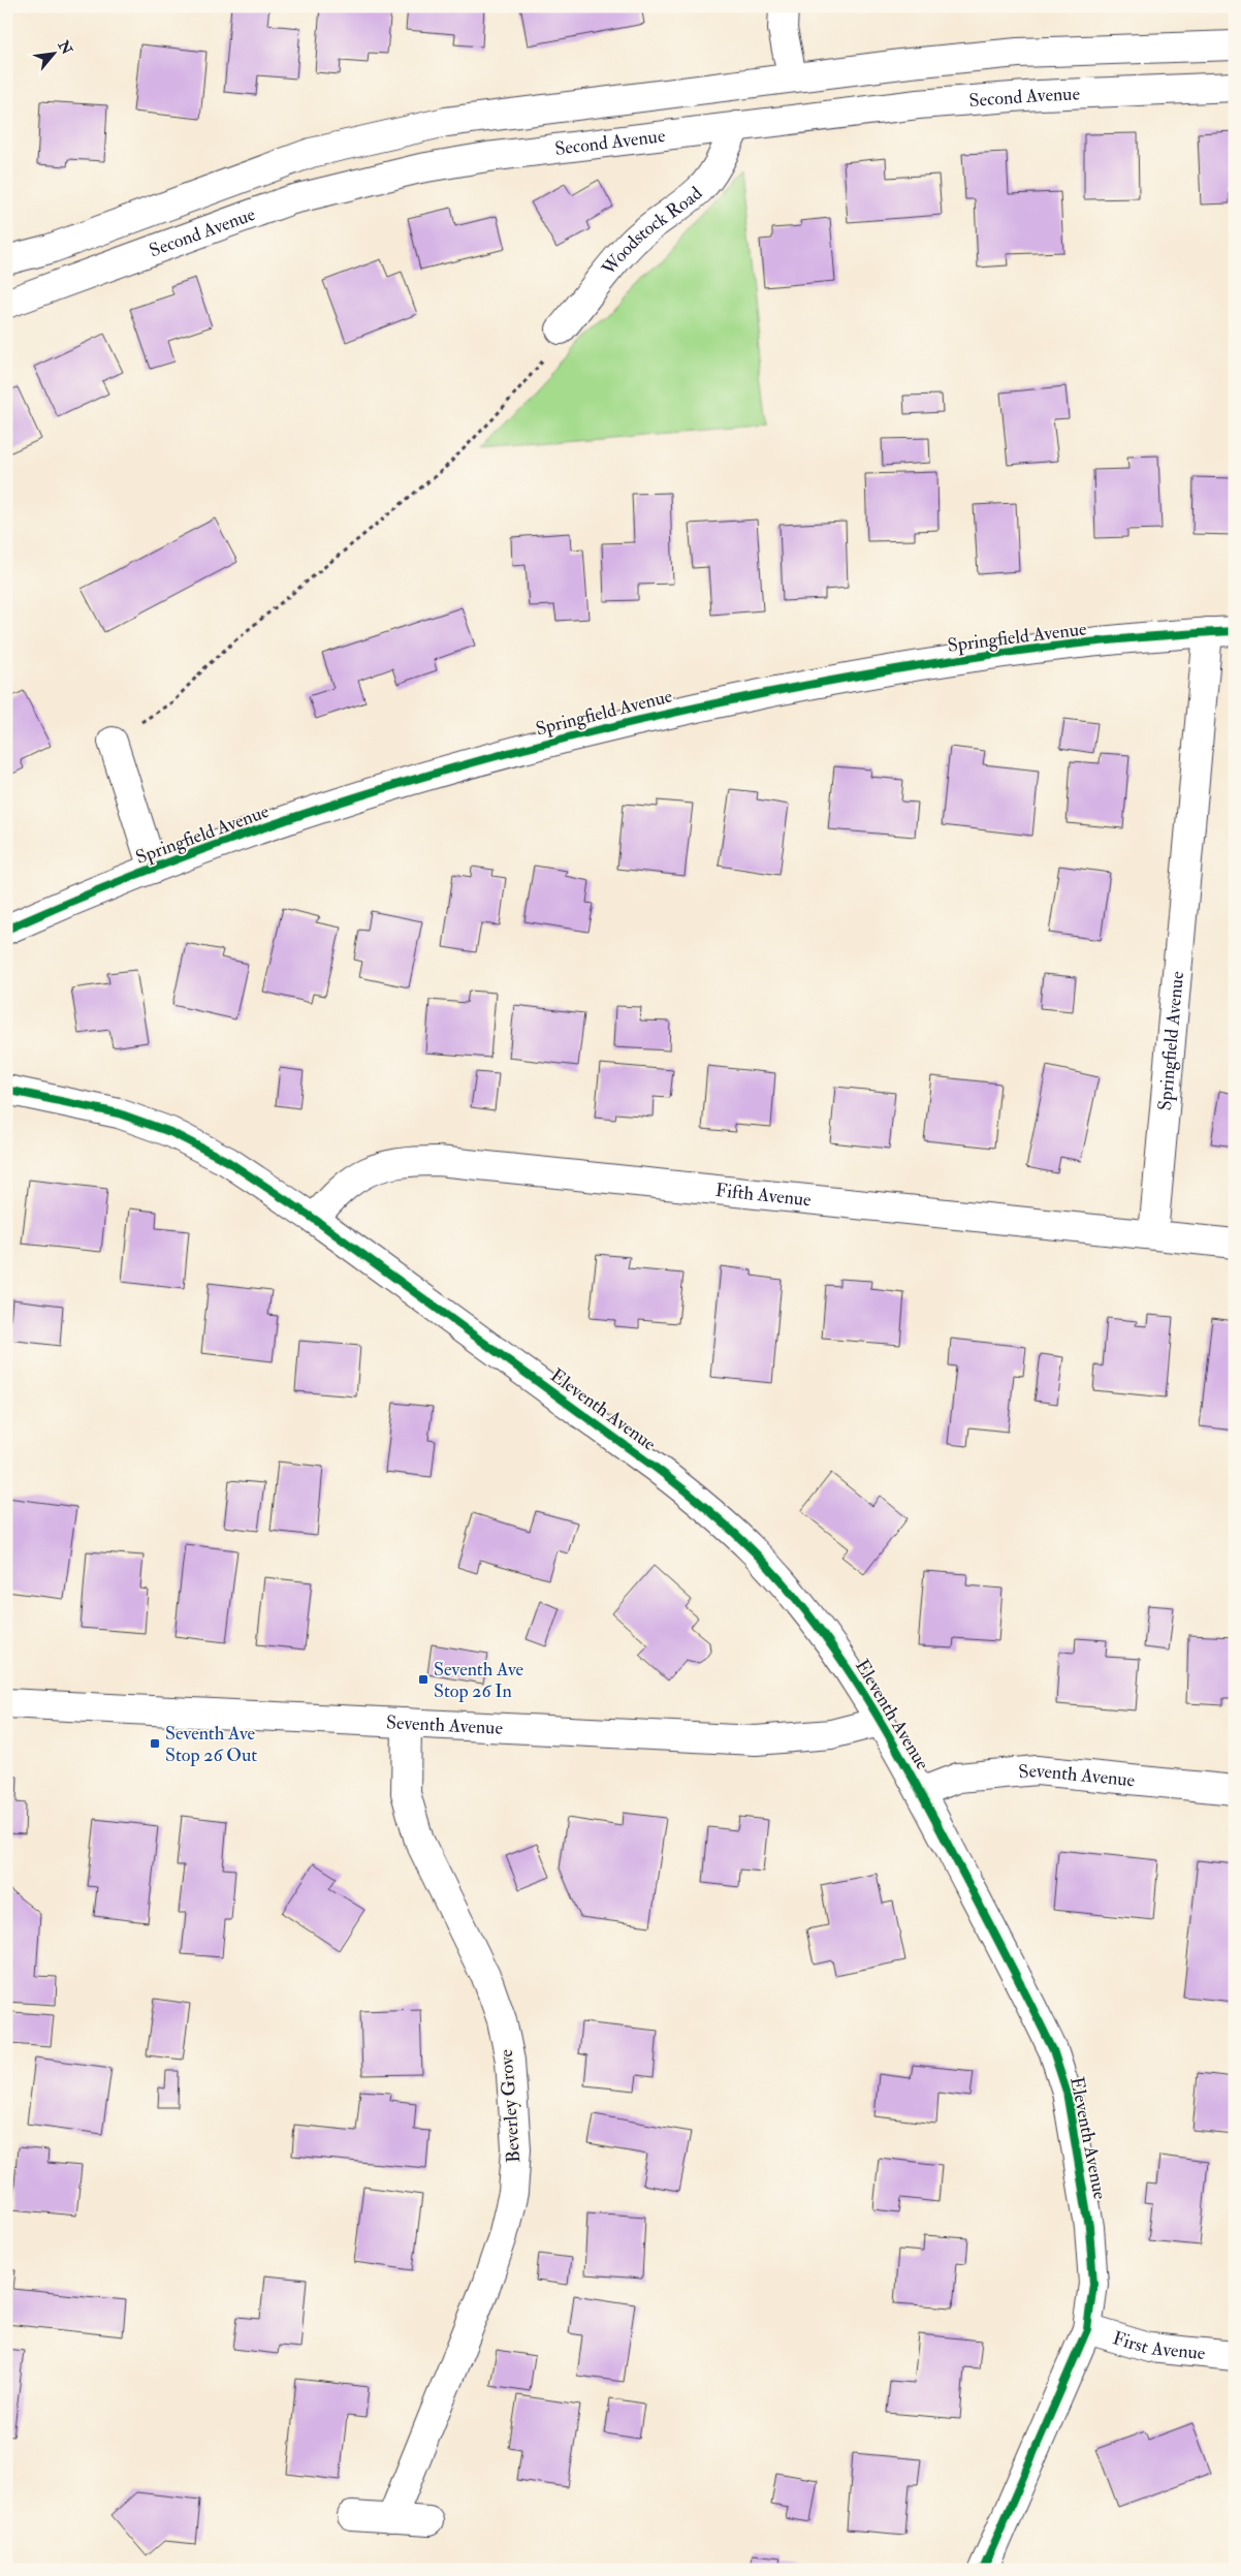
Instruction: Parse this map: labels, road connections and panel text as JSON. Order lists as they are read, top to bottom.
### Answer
{
  "streets": {
    "street": [
      "Second Avenue",
      "Woodstock Road",
      "Springfield Avenue",
      "Fifth Avenue",
      "Eleventh Avenue",
      "Seventh Avenue",
      "Beverley Grove",
      "First Avenue"
    ]
  },
  "crossings": [
    ["Second Avenue", "Woodstock Road"],
    ["Springfield Avenue", "Fifth Avenue"],
    ["Fifth Avenue", "Eleventh Avenue"],
    ["Eleventh Avenue", "Seventh Avenue"],
    ["Eleventh Avenue", "First Avenue"],
    ["Seventh Avenue", "Beverley Grove"]
  ],
  "places": {
    "transit": ["Seventh Ave Stop 26 In", "Seventh Ave Stop 26 Out"]
  },
  "north": "top right"
}
